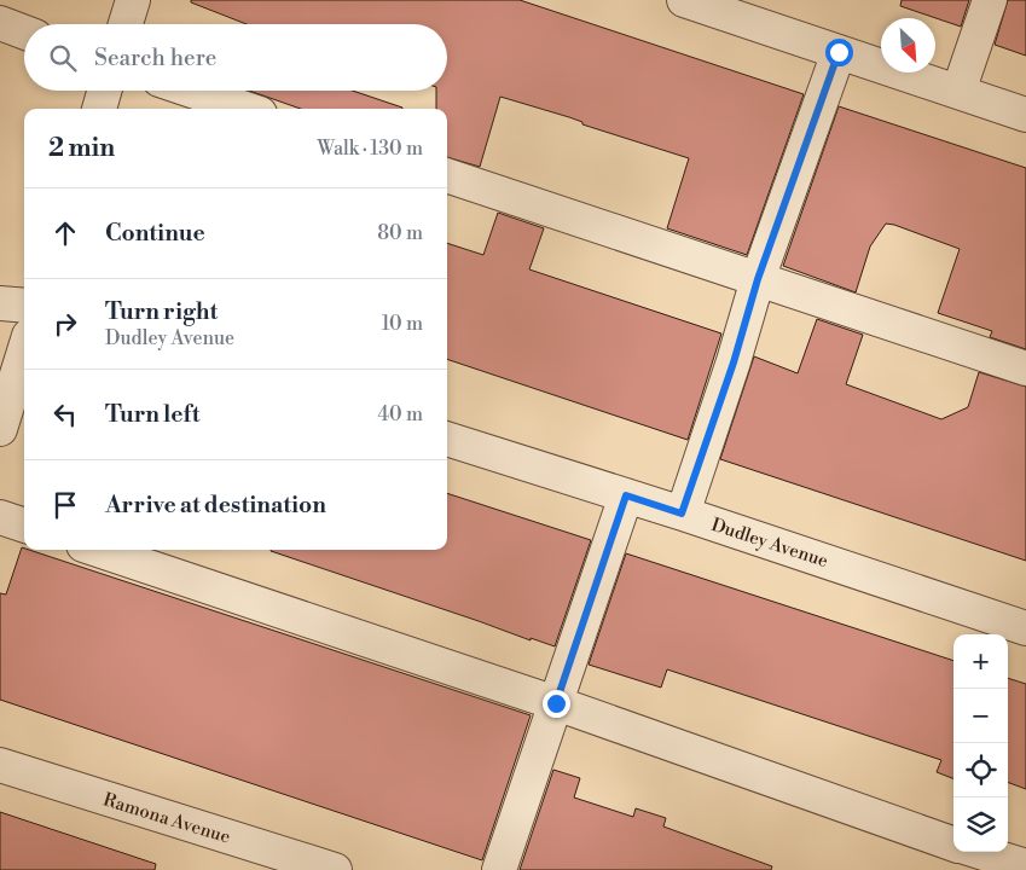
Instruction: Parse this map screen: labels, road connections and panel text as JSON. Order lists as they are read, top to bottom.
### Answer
{
  "streets": {
    "street": ["Dudley Avenue", "Ramona Avenue"]
  },
  "north": "bottom right",
  "page": {
    "search": "Search here",
    "heading": ["2 min", "Walk · 130 m"],
    "list": [
      ["Continue", "80 m"],
      ["Turn right", "Dudley Avenue", "10 m"],
      ["Turn left", "40 m"],
      "Arrive at destination"
    ],
    "map_buttons": ["+", "−"]
  }
}
